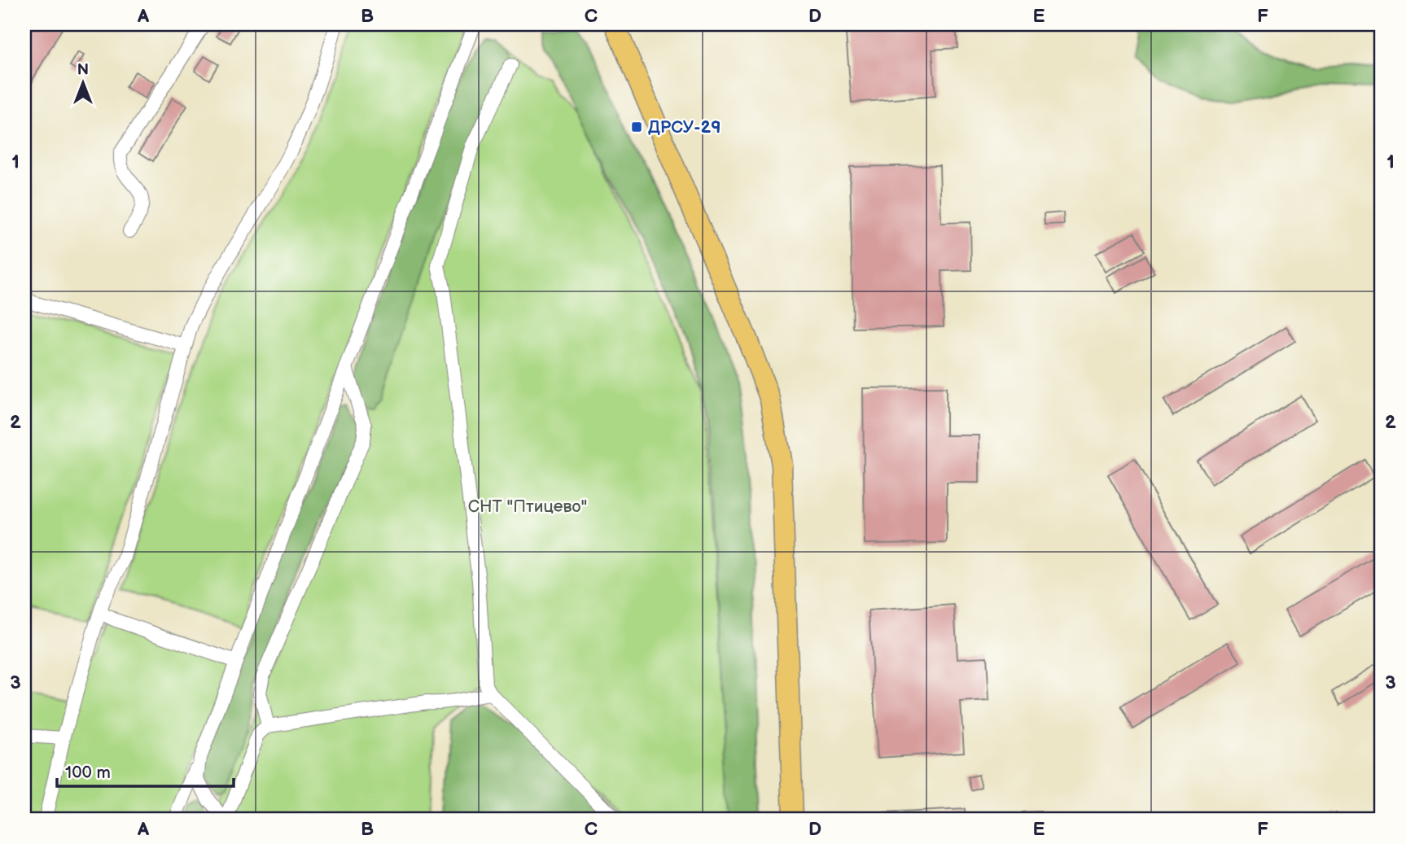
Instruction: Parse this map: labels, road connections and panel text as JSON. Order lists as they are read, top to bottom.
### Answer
{
  "parks": ["СНТ \"Птицево\""],
  "places": {
    "transit": ["ДРСУ-29"]
  },
  "scale_bar": "100 m",
  "north": "top",
  "grid": {
    "columns": [
      "A",
      "B",
      "C",
      "D",
      "E",
      "F"
    ],
    "rows": ["1", "2", "3"]
  }
}
